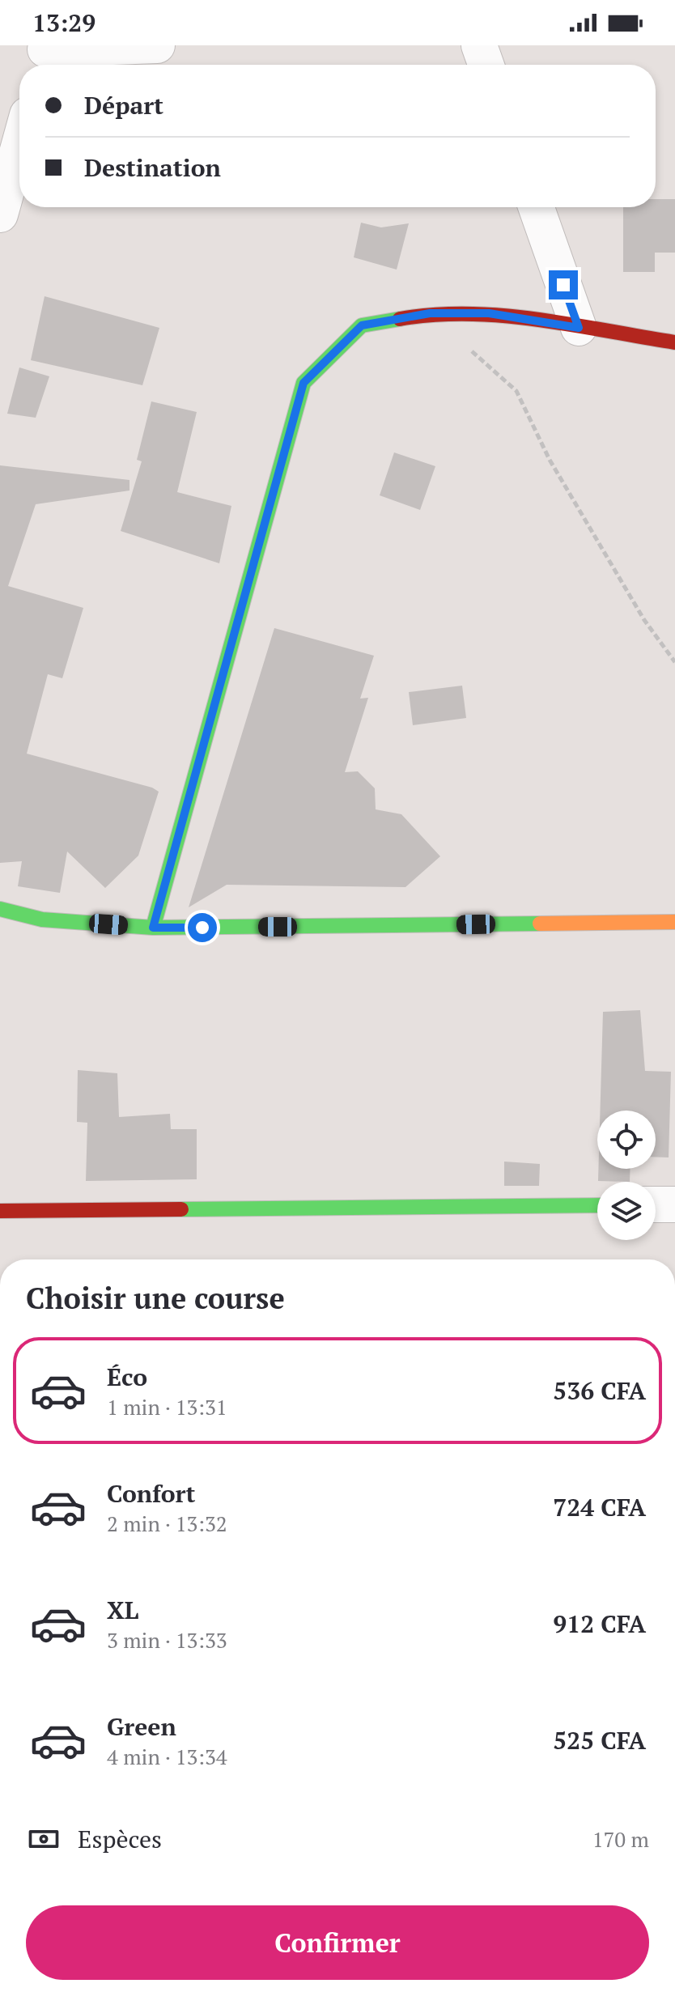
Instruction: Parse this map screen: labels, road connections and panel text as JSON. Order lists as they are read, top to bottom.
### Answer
{
  "page": {
    "status": "13:29",
    "banner": ["Départ", "Destination"],
    "heading": "Choisir une course",
    "list": [
      {
        "name": "Éco",
        "note": "1 min · 13:31",
        "value": "536 CFA"
      },
      {
        "name": "Confort",
        "note": "2 min · 13:32",
        "value": "724 CFA"
      },
      {
        "name": "XL",
        "note": "3 min · 13:33",
        "value": "912 CFA"
      },
      {
        "name": "Green",
        "note": "4 min · 13:34",
        "value": "525 CFA"
      }
    ],
    "pay": ["Espèces", "170 m"],
    "buttons": "Confirmer"
  }
}
